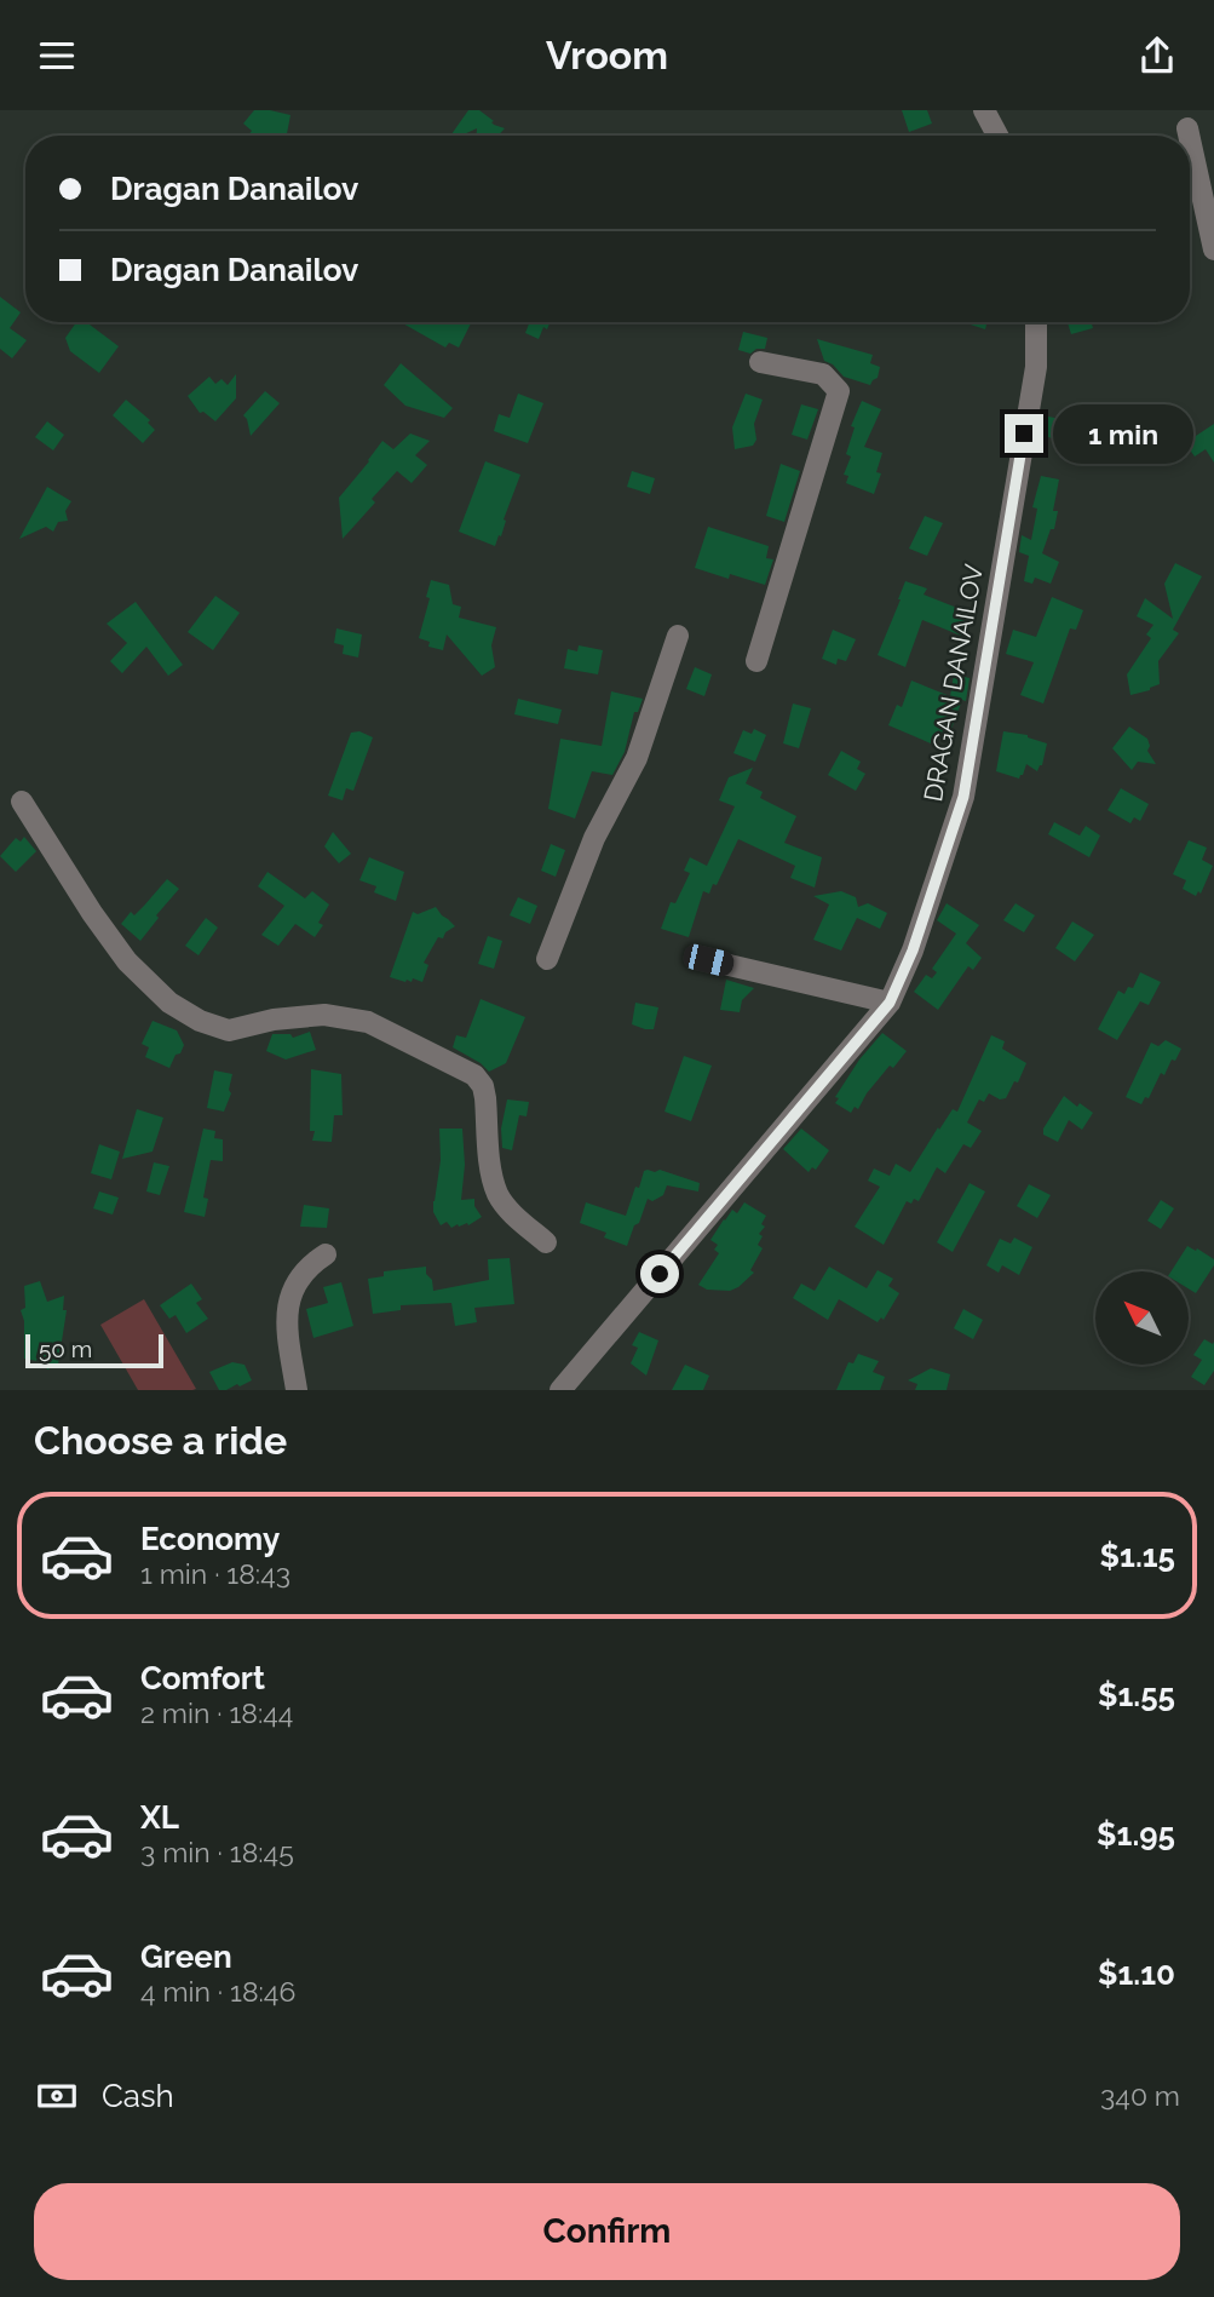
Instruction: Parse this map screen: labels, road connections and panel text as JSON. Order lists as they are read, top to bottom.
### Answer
{
  "streets": {
    "street": ["DRAGAN DANAILOV"]
  },
  "scale_bar": "50 m",
  "north": "top left",
  "page": {
    "header": "Vroom",
    "banner": ["Dragan Danailov", "Dragan Danailov"],
    "bubble": "1 min",
    "scale": "50 m",
    "heading": "Choose a ride",
    "list": [
      {
        "name": "Economy",
        "note": "1 min · 18:43",
        "value": "$1.15"
      },
      {
        "name": "Comfort",
        "note": "2 min · 18:44",
        "value": "$1.55"
      },
      {
        "name": "XL",
        "note": "3 min · 18:45",
        "value": "$1.95"
      },
      {
        "name": "Green",
        "note": "4 min · 18:46",
        "value": "$1.10"
      }
    ],
    "pay": ["Cash", "340 m"],
    "buttons": "Confirm"
  }
}
